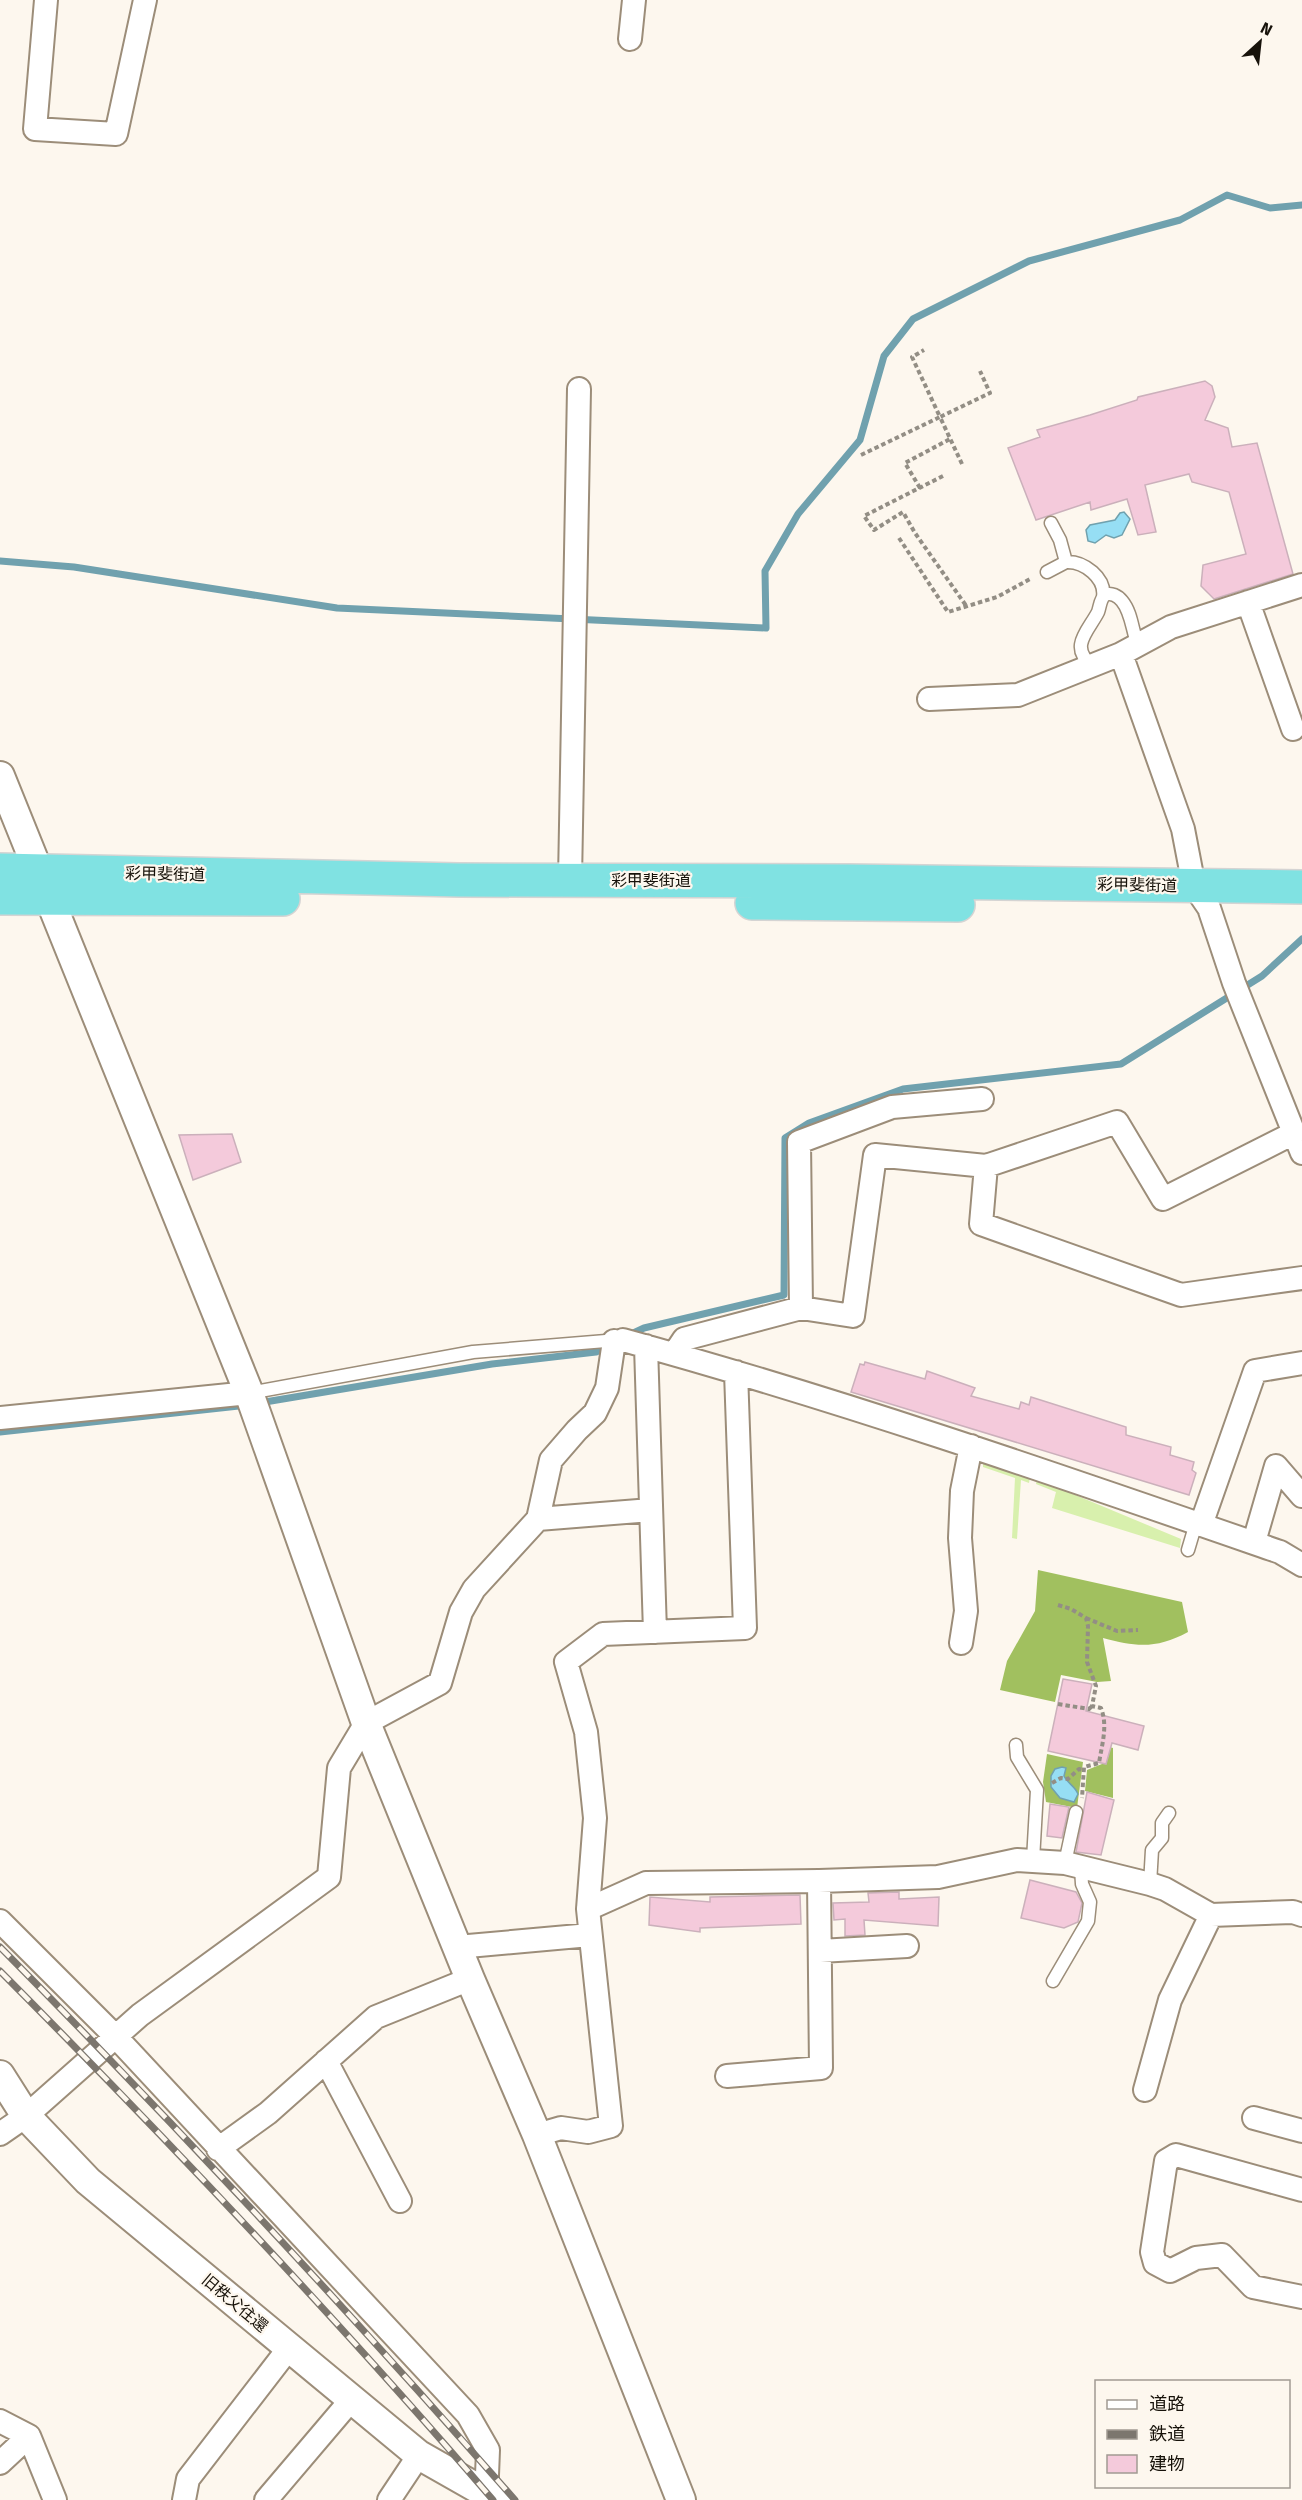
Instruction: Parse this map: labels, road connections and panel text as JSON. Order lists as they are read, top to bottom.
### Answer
{
  "streets": {
    "highway": ["彩甲斐街道"],
    "street": ["旧秩父往還"]
  },
  "legend": ["道路", "鉄道", "建物"],
  "north": "top right"
}
